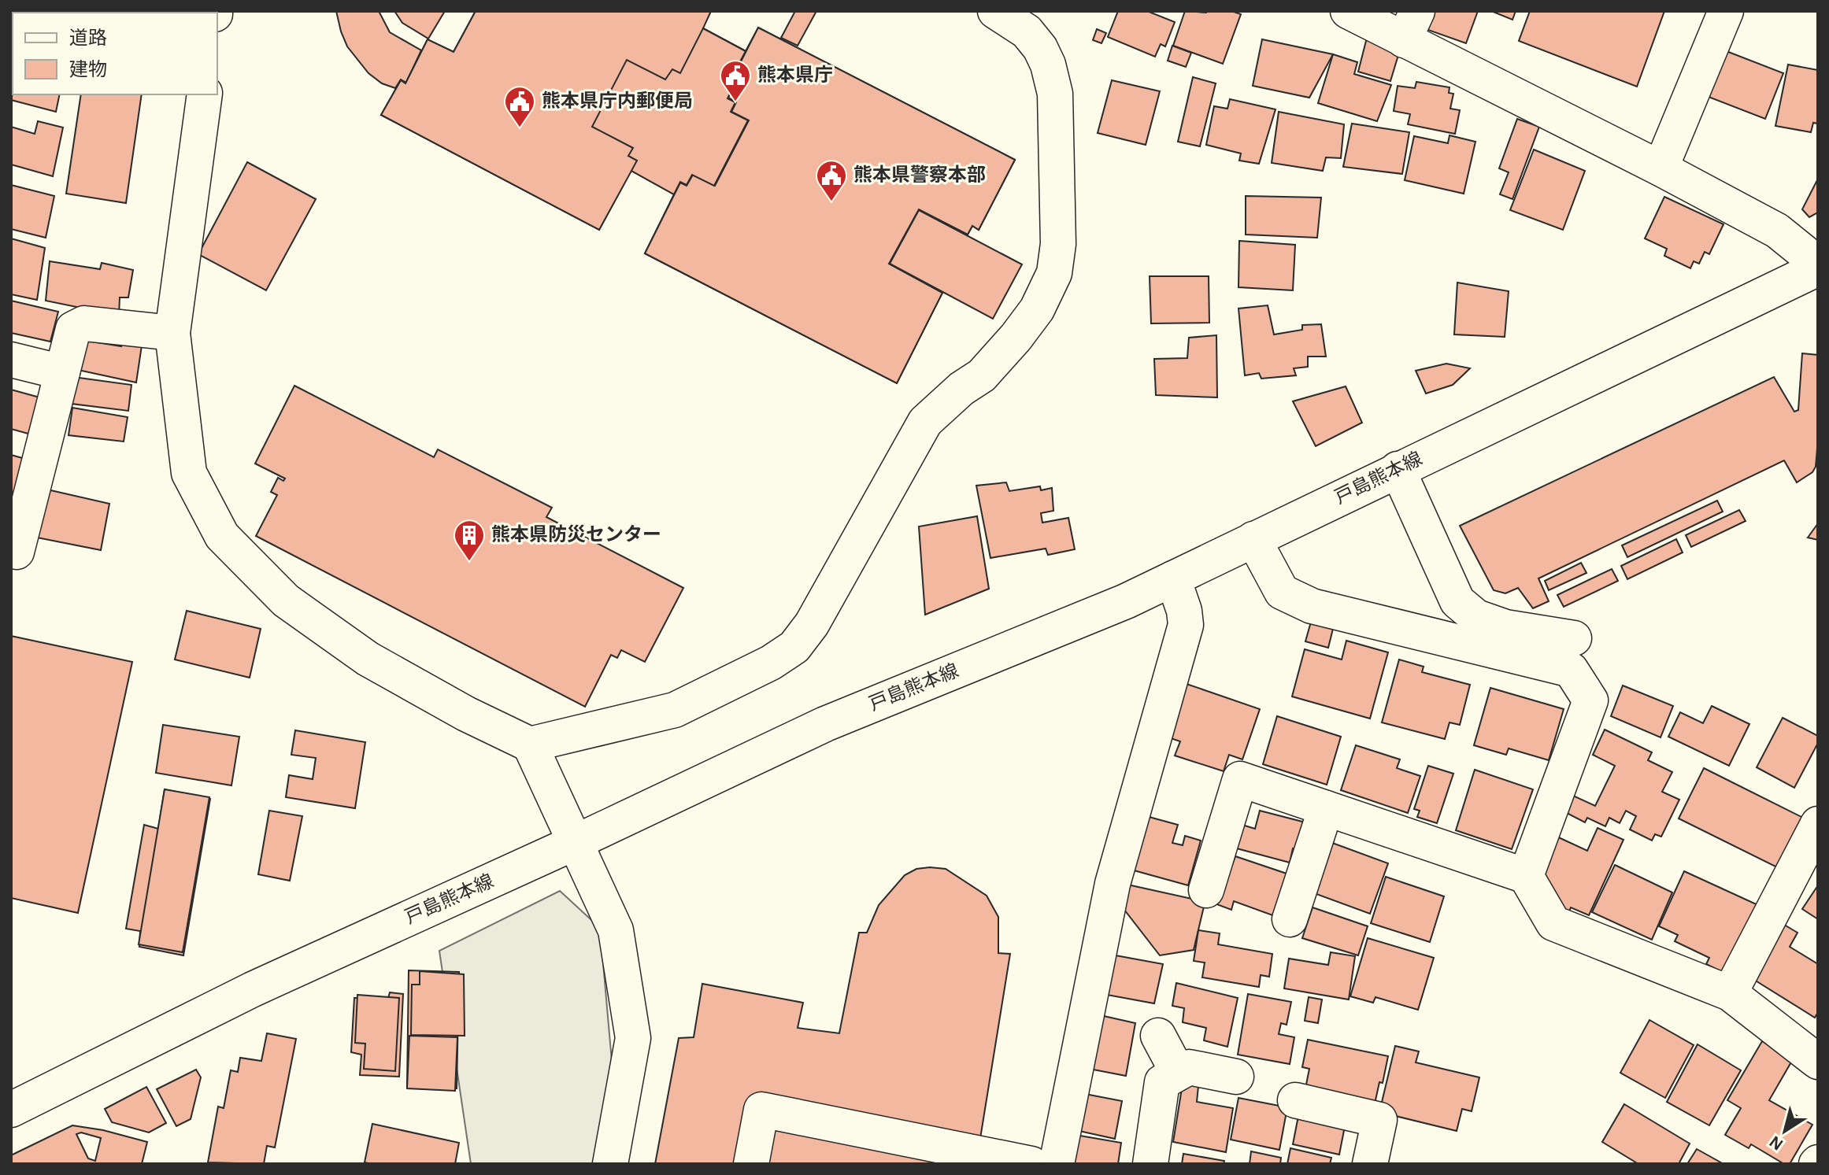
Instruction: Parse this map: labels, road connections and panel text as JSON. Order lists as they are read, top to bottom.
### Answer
{
  "streets": {
    "street": ["戸島熊本線"]
  },
  "places": {
    "public building": ["熊本県庁", "熊本県庁内郵便局", "熊本県警察本部"],
    "building": ["熊本県防災センター"]
  },
  "legend": ["道路", "建物"],
  "north": "bottom left"
}
